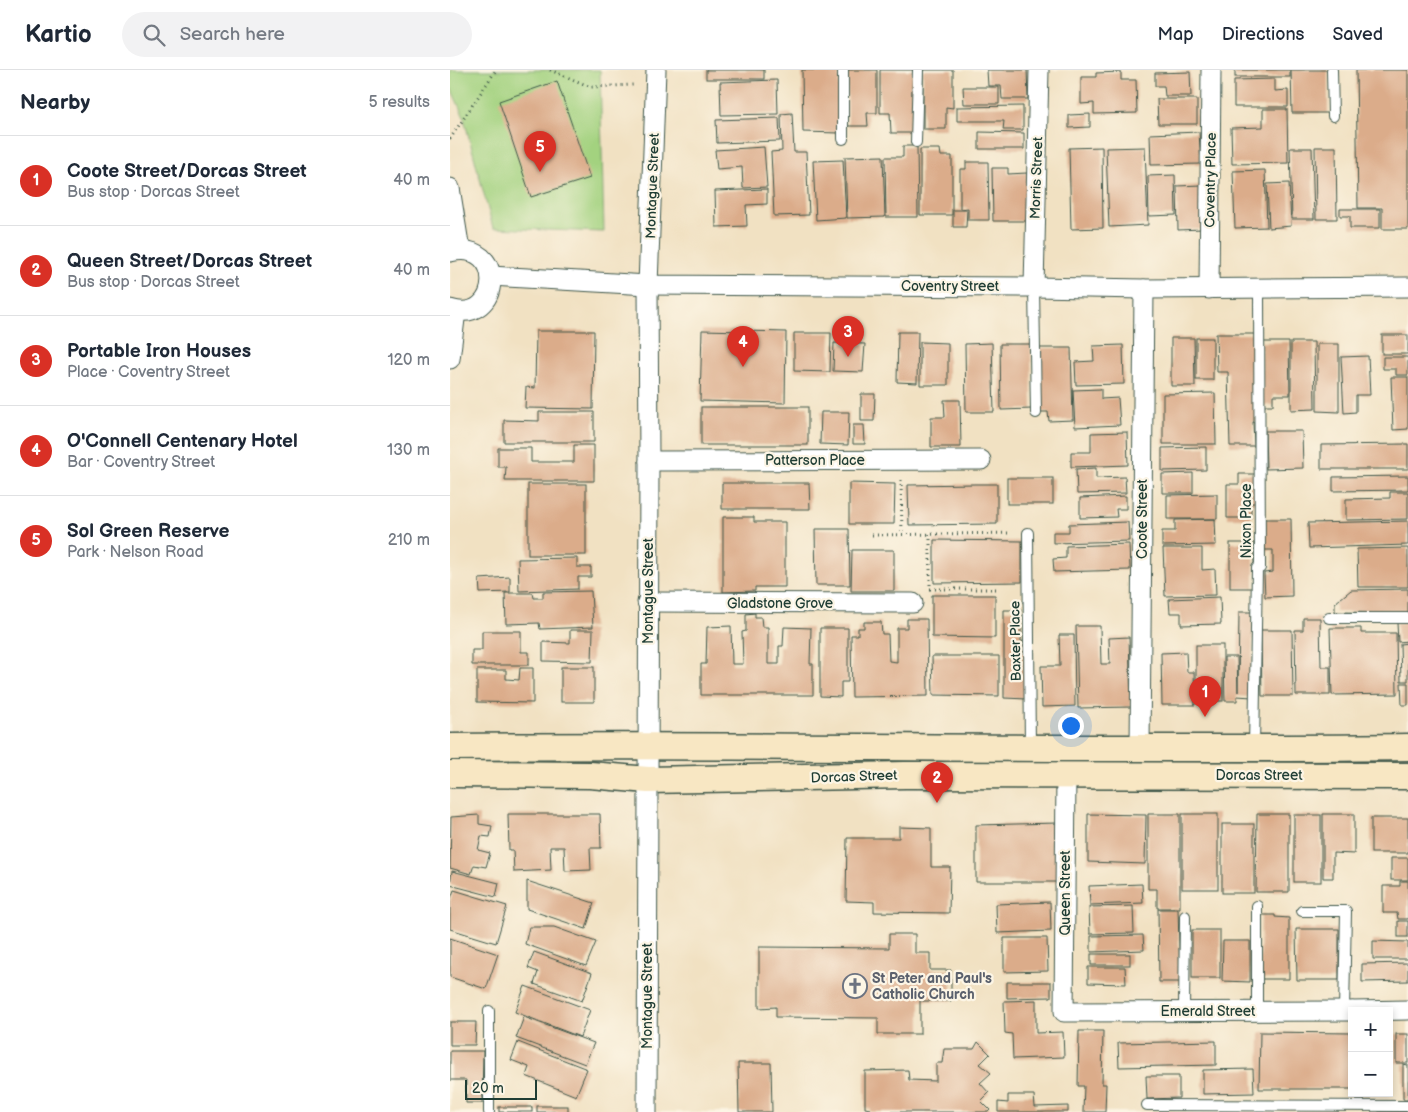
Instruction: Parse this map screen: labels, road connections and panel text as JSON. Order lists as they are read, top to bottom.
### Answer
{
  "streets": {
    "street": [
      "Morris Street",
      "Coventry Place",
      "Montague Street",
      "Coventry Street",
      "Patterson Place",
      "Coote Street",
      "Gladstone Grove",
      "Dorcas Street",
      "Queen Street",
      "Emerald Street"
    ],
    "lane": ["Nixon Place", "Baxter Place"]
  },
  "crossings": [
    ["Morris Street", "Coventry Street"],
    ["Coventry Place", "Coventry Street"],
    ["Montague Street", "Coventry Street"],
    ["Montague Street", "Patterson Place"],
    ["Montague Street", "Gladstone Grove"],
    ["Montague Street", "Dorcas Street"],
    ["Coventry Street", "Coote Street"],
    ["Coventry Street", "Nixon Place"],
    ["Coote Street", "Dorcas Street"],
    ["Nixon Place", "Dorcas Street"],
    ["Baxter Place", "Dorcas Street"],
    ["Dorcas Street", "Queen Street"],
    ["Queen Street", "Emerald Street"]
  ],
  "places": {
    "church": ["St Peter and Paul's Catholic Church"]
  },
  "scale_bar": "20 m",
  "page": {
    "header": "Kartio",
    "search": "Search here",
    "nav": ["Map", "Directions", "Saved"],
    "heading": ["Nearby", "5 results"],
    "pins": [
      "5",
      "3",
      "4",
      "1",
      "2"
    ],
    "list": [
      {
        "mark": "1",
        "name": "Coote Street/Dorcas Street",
        "note": "Bus stop · Dorcas Street",
        "value": "40 m"
      },
      {
        "mark": "2",
        "name": "Queen Street/Dorcas Street",
        "note": "Bus stop · Dorcas Street",
        "value": "40 m"
      },
      {
        "mark": "3",
        "name": "Portable Iron Houses",
        "note": "Place · Coventry Street",
        "value": "120 m"
      },
      {
        "mark": "4",
        "name": "O'Connell Centenary Hotel",
        "note": "Bar · Coventry Street",
        "value": "130 m"
      },
      {
        "mark": "5",
        "name": "Sol Green Reserve",
        "note": "Park · Nelson Road",
        "value": "210 m"
      }
    ],
    "map_buttons": ["+", "−"],
    "scale": "20 m"
  }
}
